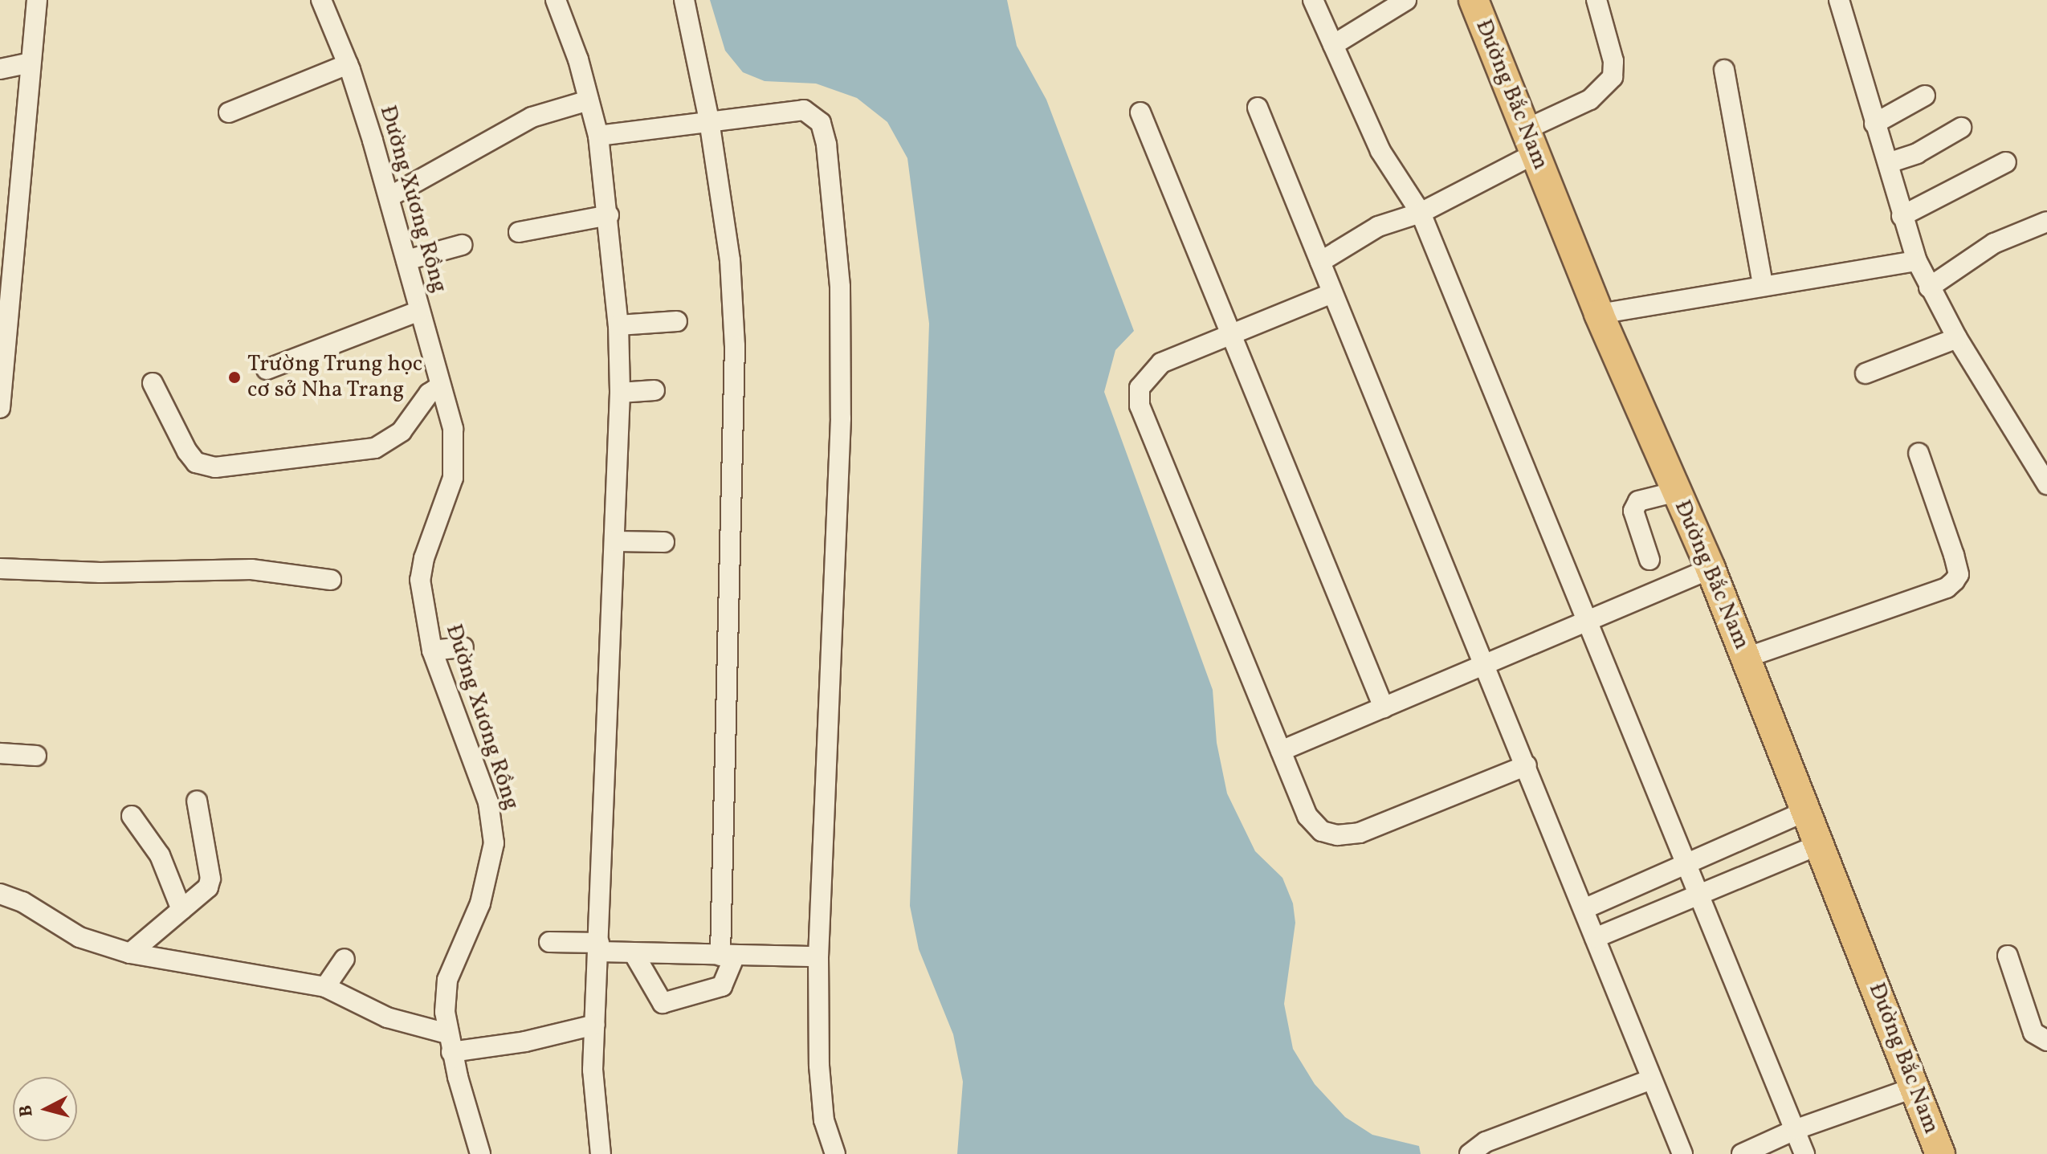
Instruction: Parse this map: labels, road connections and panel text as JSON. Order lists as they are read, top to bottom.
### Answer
{
  "streets": {
    "highway": ["Đường Bắc Nam"],
    "street": ["Đường Xương Rồng"]
  },
  "places": ["Trường Trung học cơ sở Nha Trang"],
  "north": "left"
}
